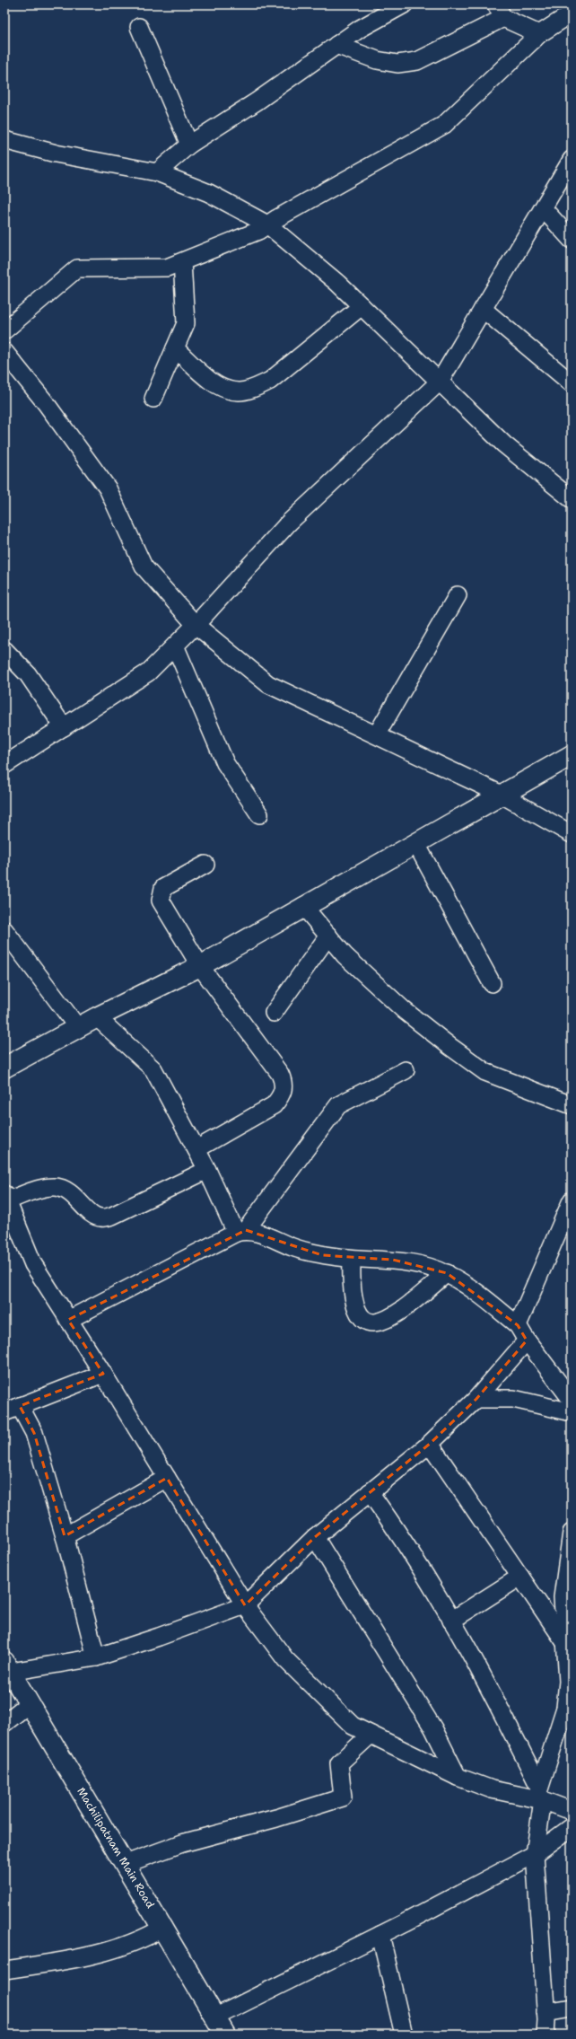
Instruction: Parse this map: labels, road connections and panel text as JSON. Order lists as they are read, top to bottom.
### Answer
{
  "streets": {
    "street": ["Machilipatnam Main Road"]
  }
}
